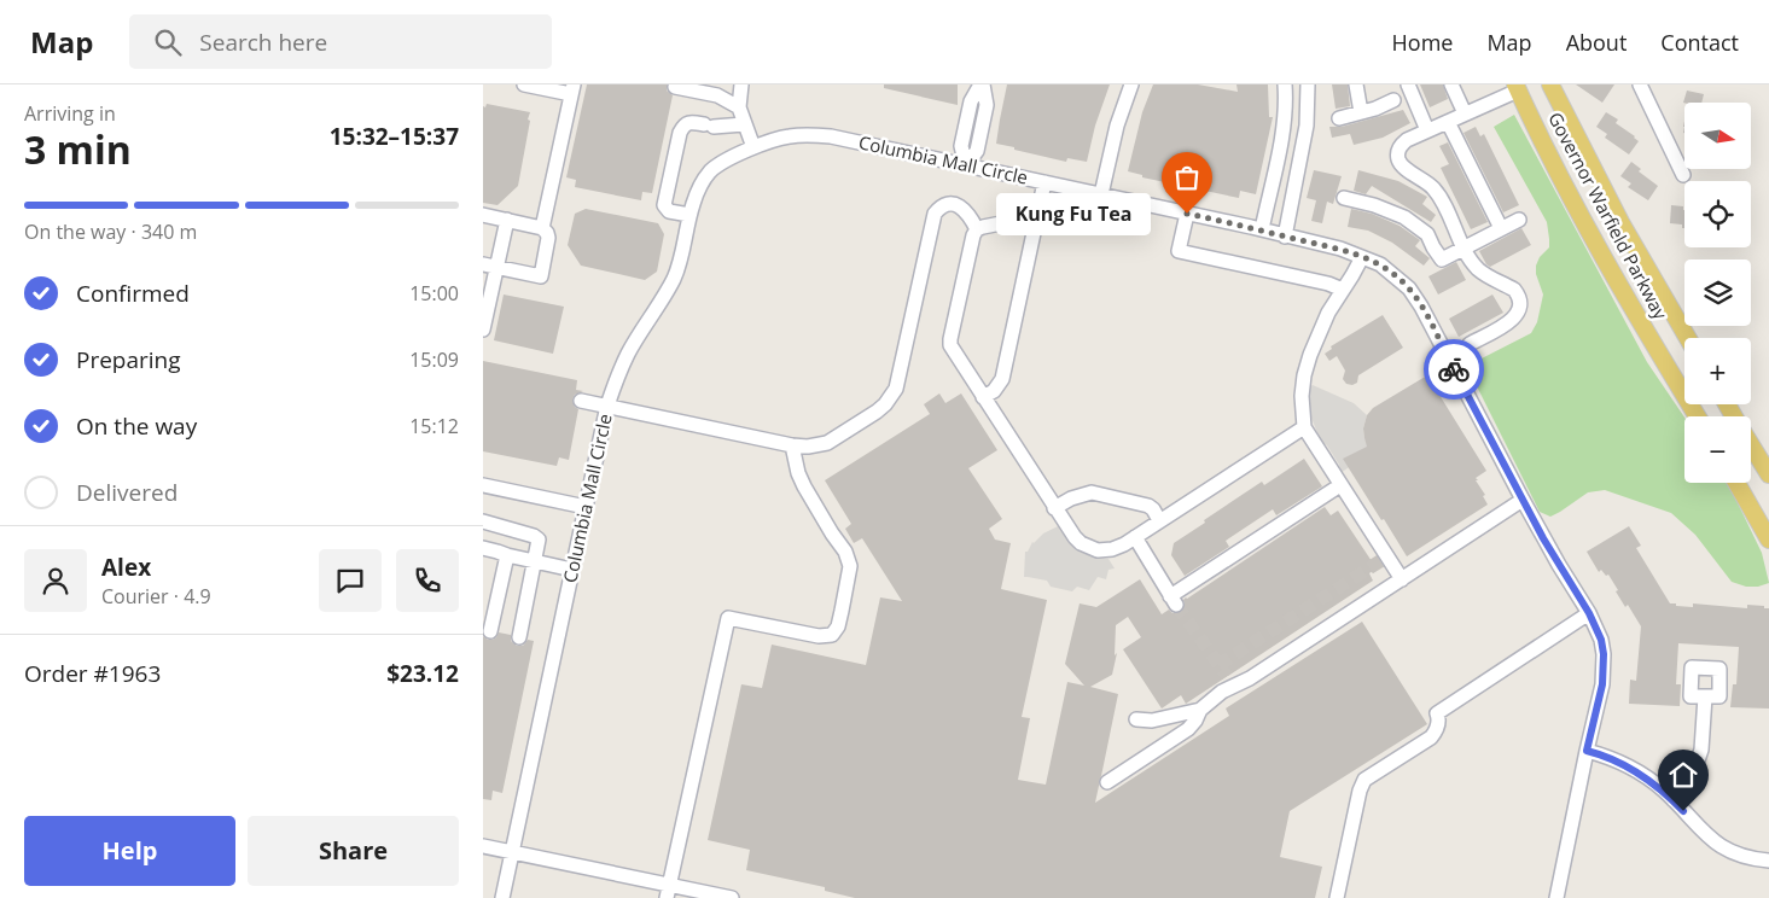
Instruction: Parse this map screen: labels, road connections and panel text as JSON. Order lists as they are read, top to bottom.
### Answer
{
  "streets": {
    "main road": ["Governor Warfield Parkway"],
    "street": ["Columbia Mall Circle"]
  },
  "places": ["Kung Fu Tea"],
  "north": "right",
  "page": {
    "header": "Map",
    "search": "Search here",
    "nav": [
      "Home",
      "Map",
      "About",
      "Contact"
    ],
    "heading": ["3 min", "Arriving in", "15:32–15:37"],
    "panel": [
      "Alex",
      "Courier · 4.9",
      "Order #1963",
      "$23.12"
    ],
    "map_buttons": ["+", "−"],
    "bar": "On the way · 340 m",
    "bubble": "Kung Fu Tea",
    "list": [
      ["Confirmed", "15:00"],
      ["Preparing", "15:09"],
      ["On the way", "15:12"],
      "Delivered"
    ],
    "buttons": ["Help", "Share"]
  }
}
